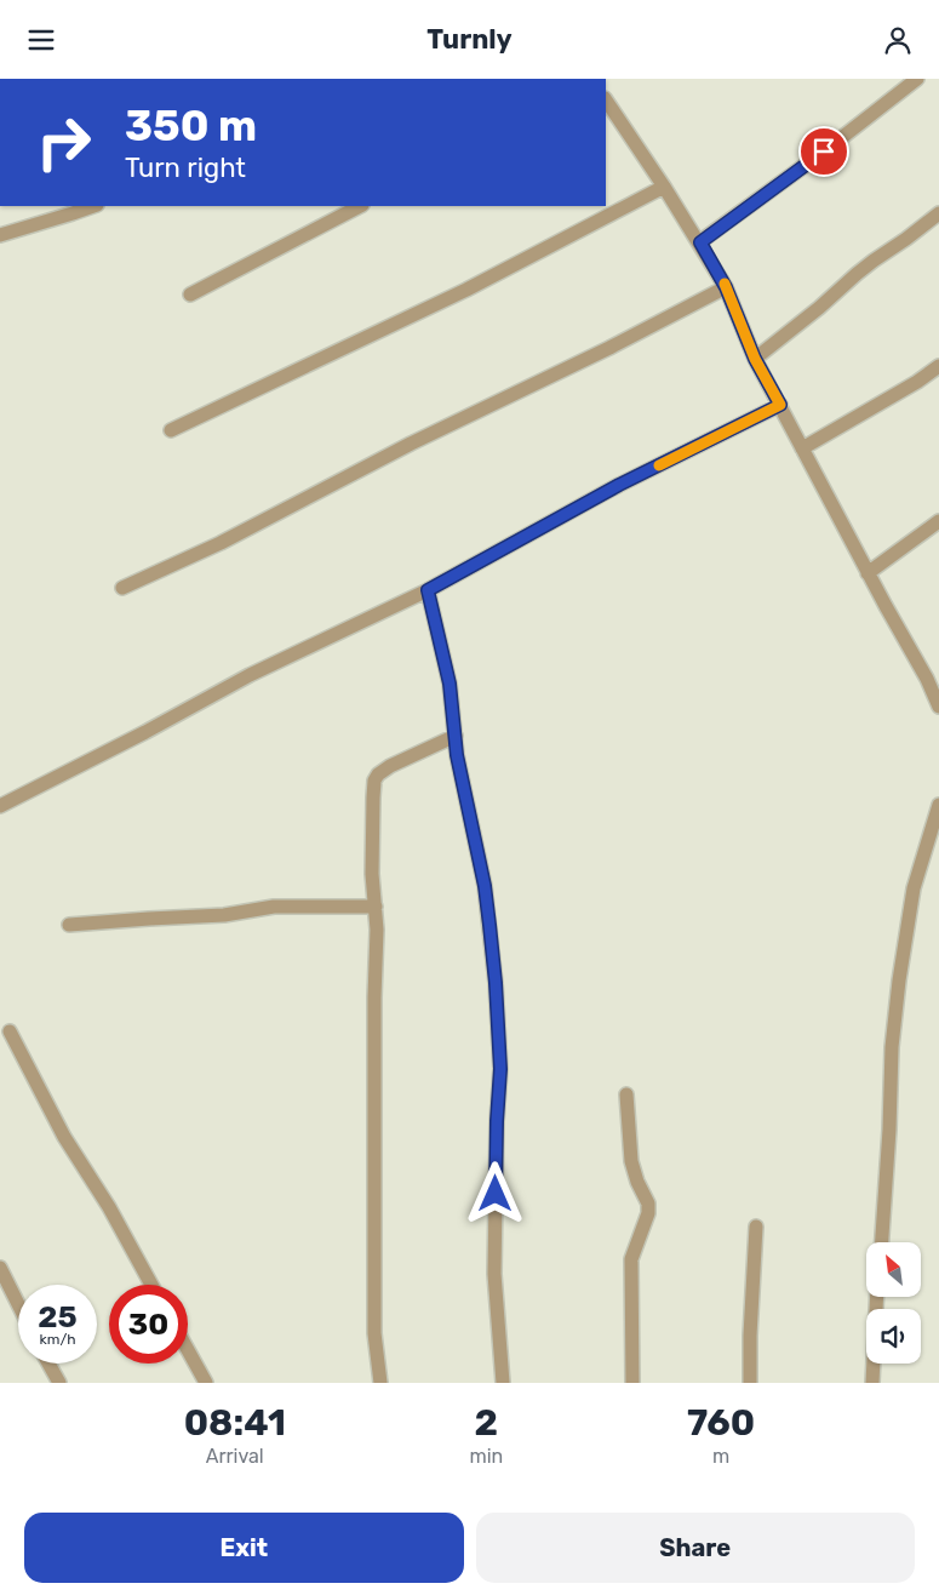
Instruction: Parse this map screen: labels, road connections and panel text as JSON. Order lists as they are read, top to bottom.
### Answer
{
  "north": "top left",
  "page": {
    "header": "Turnly",
    "turn": ["350 m", "Turn right"],
    "speed": "25 km/h",
    "limit": "30",
    "eta": [
      "08:41",
      "Arrival",
      "2",
      "min",
      "760",
      "m"
    ],
    "buttons": ["Exit", "Share"]
  }
}
